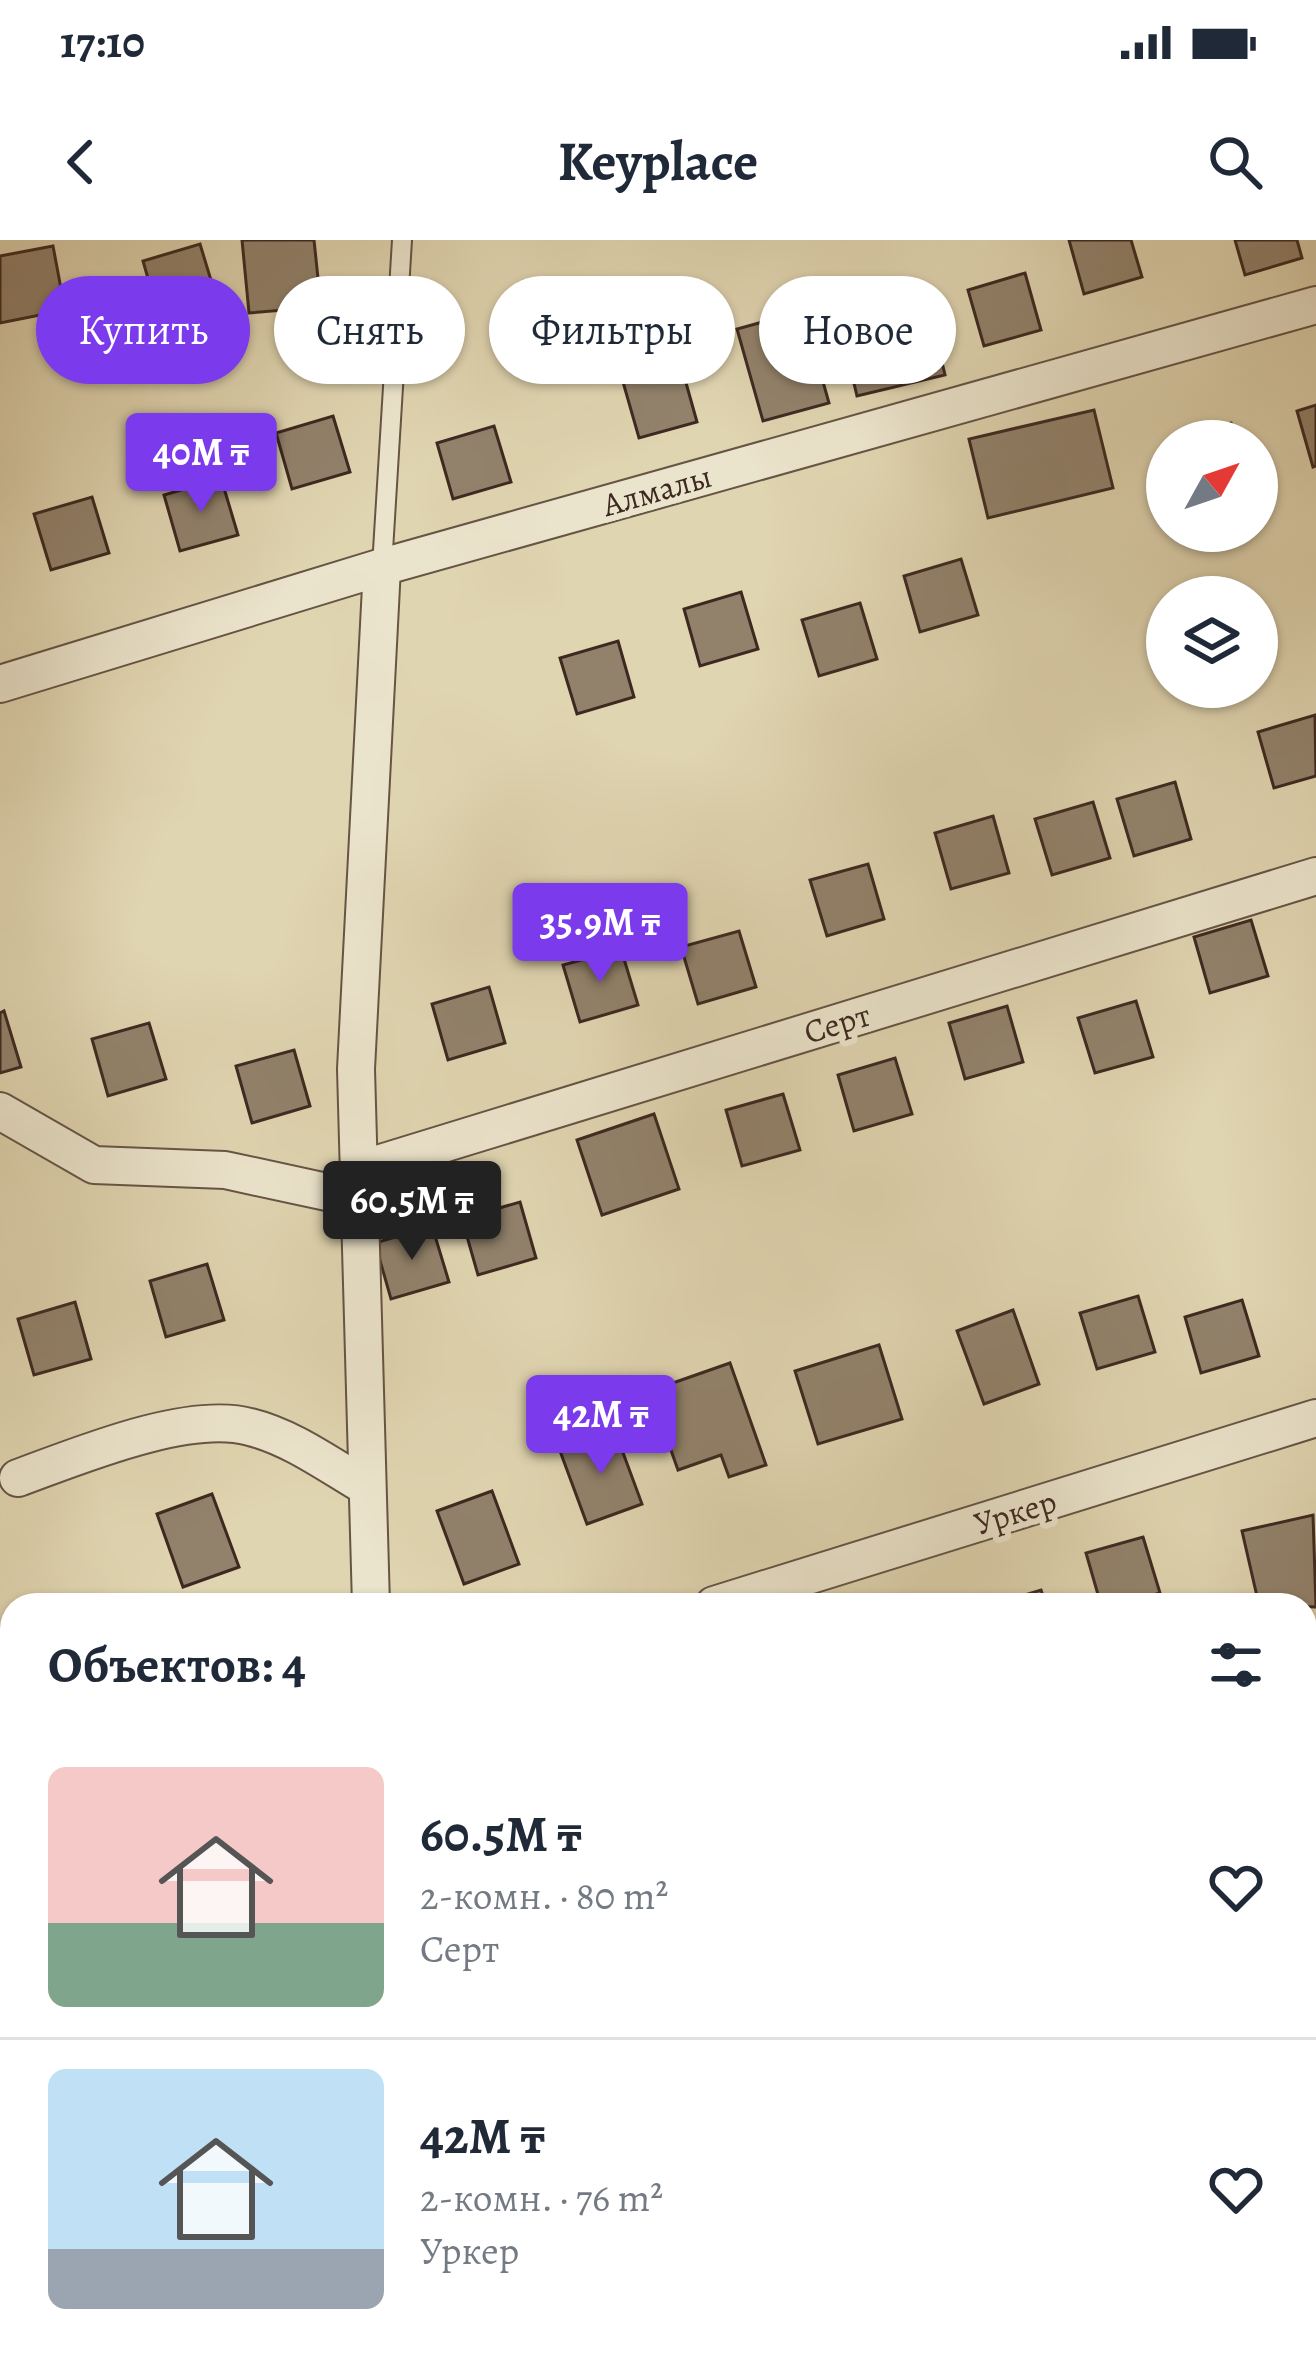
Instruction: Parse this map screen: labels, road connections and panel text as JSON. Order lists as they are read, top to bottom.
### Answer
{
  "streets": {
    "street": ["Алмалы", "Серт", "Уркер"]
  },
  "north": "top right",
  "page": {
    "status": "17:10",
    "header": "Keyplace",
    "chip": [
      "Купить",
      "Снять",
      "Фильтры",
      "Новое"
    ],
    "price": [
      "40M ₸",
      "35.9M ₸",
      "60.5M ₸",
      "42M ₸"
    ],
    "heading": "Объектов: 4",
    "list": [
      {
        "name": "60.5M ₸",
        "note": "2-комн. · 80 m² · Серт"
      },
      {
        "name": "42M ₸",
        "note": "2-комн. · 76 m² · Уркер"
      }
    ]
  }
}
